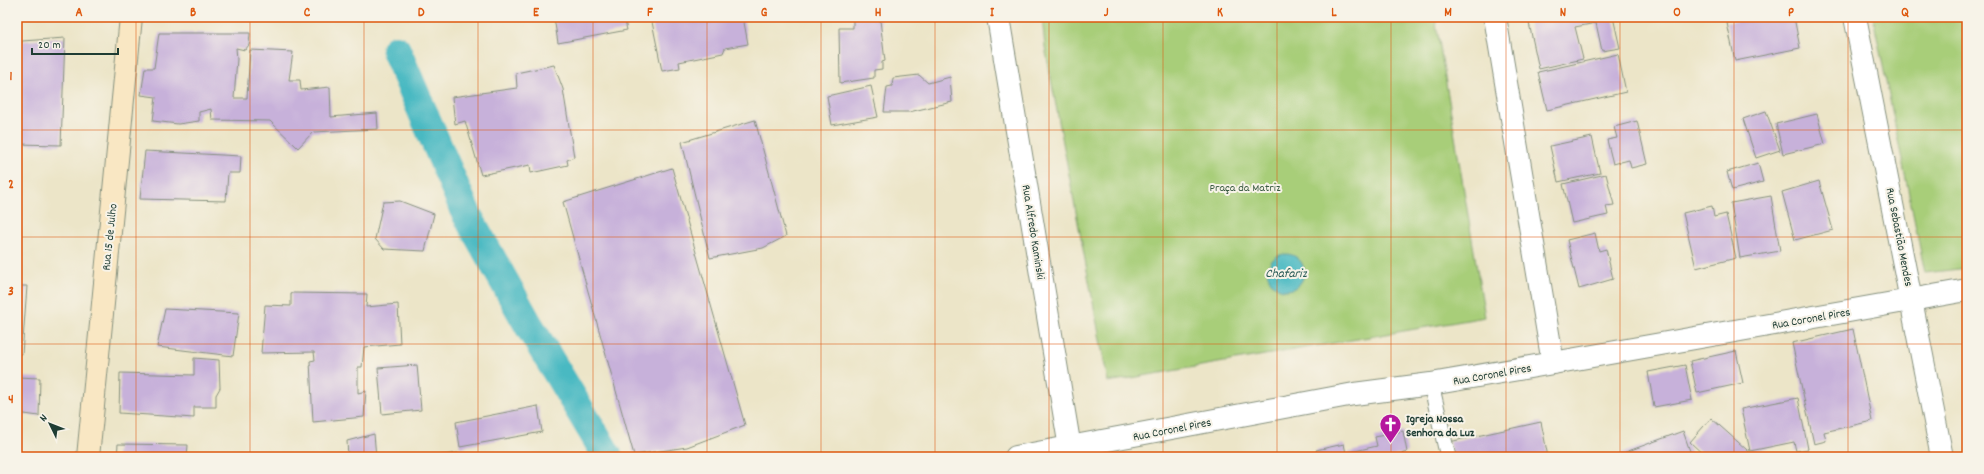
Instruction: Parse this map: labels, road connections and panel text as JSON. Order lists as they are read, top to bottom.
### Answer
{
  "streets": {
    "main road": ["Rua 15 de Julho"],
    "street": ["Rua Alfredo Kaminski", "Rua Sebastião Mendes", "Rua Coronel Pires"]
  },
  "crossings": [
    ["Rua Alfredo Kaminski", "Rua Coronel Pires"],
    ["Rua Sebastião Mendes", "Rua Coronel Pires"]
  ],
  "water": ["Chafariz"],
  "parks": ["Praça da Matriz"],
  "places": {
    "church": ["Igreja Nossa Senhora da Luz"]
  },
  "scale_bar": "20 m",
  "north": "top left",
  "grid": {
    "columns": [
      "A",
      "B",
      "C",
      "D",
      "E",
      "F",
      "G",
      "H",
      "I",
      "J",
      "K",
      "L",
      "M",
      "N",
      "O",
      "P",
      "Q"
    ],
    "rows": [
      "1",
      "2",
      "3",
      "4"
    ]
  }
}
